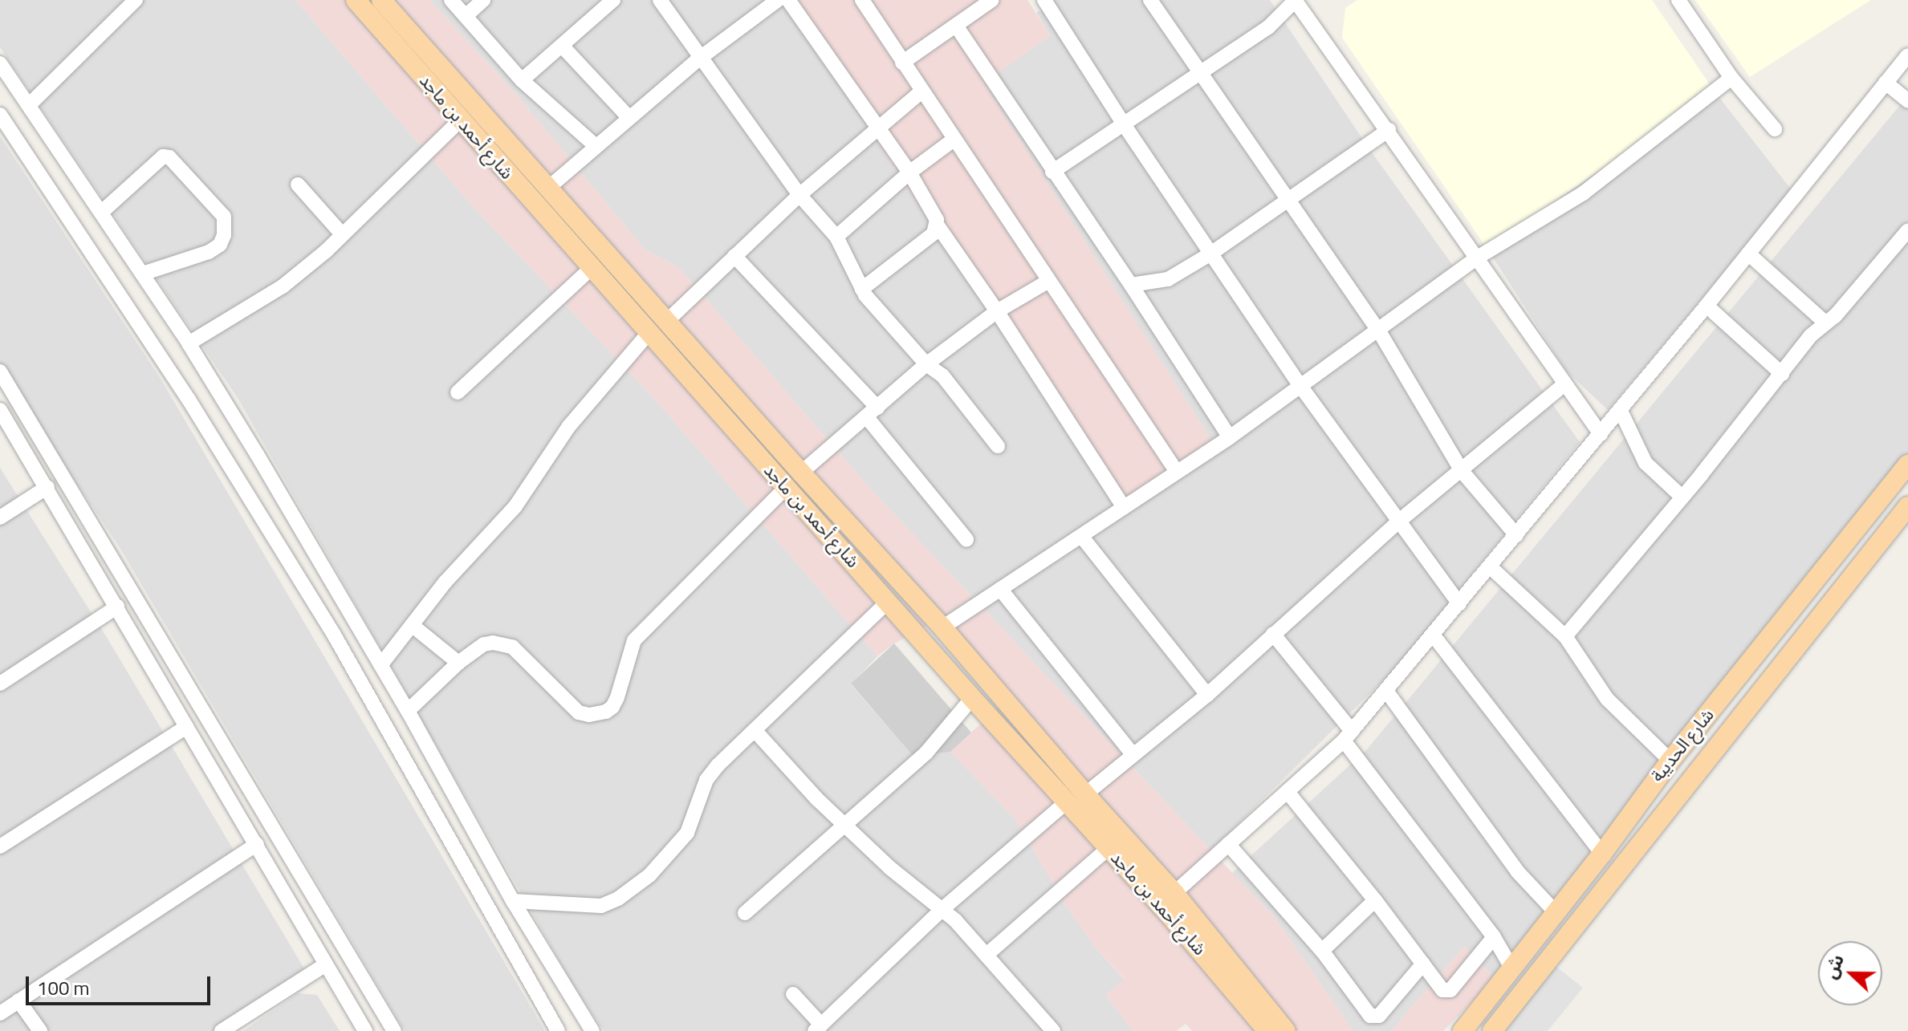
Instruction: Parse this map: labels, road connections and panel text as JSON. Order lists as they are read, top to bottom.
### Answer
{
  "streets": {
    "main road": ["شارع أحمد بن ماجد", "شارع الحديبة"]
  },
  "scale_bar": "100 m",
  "north": "left"
}
